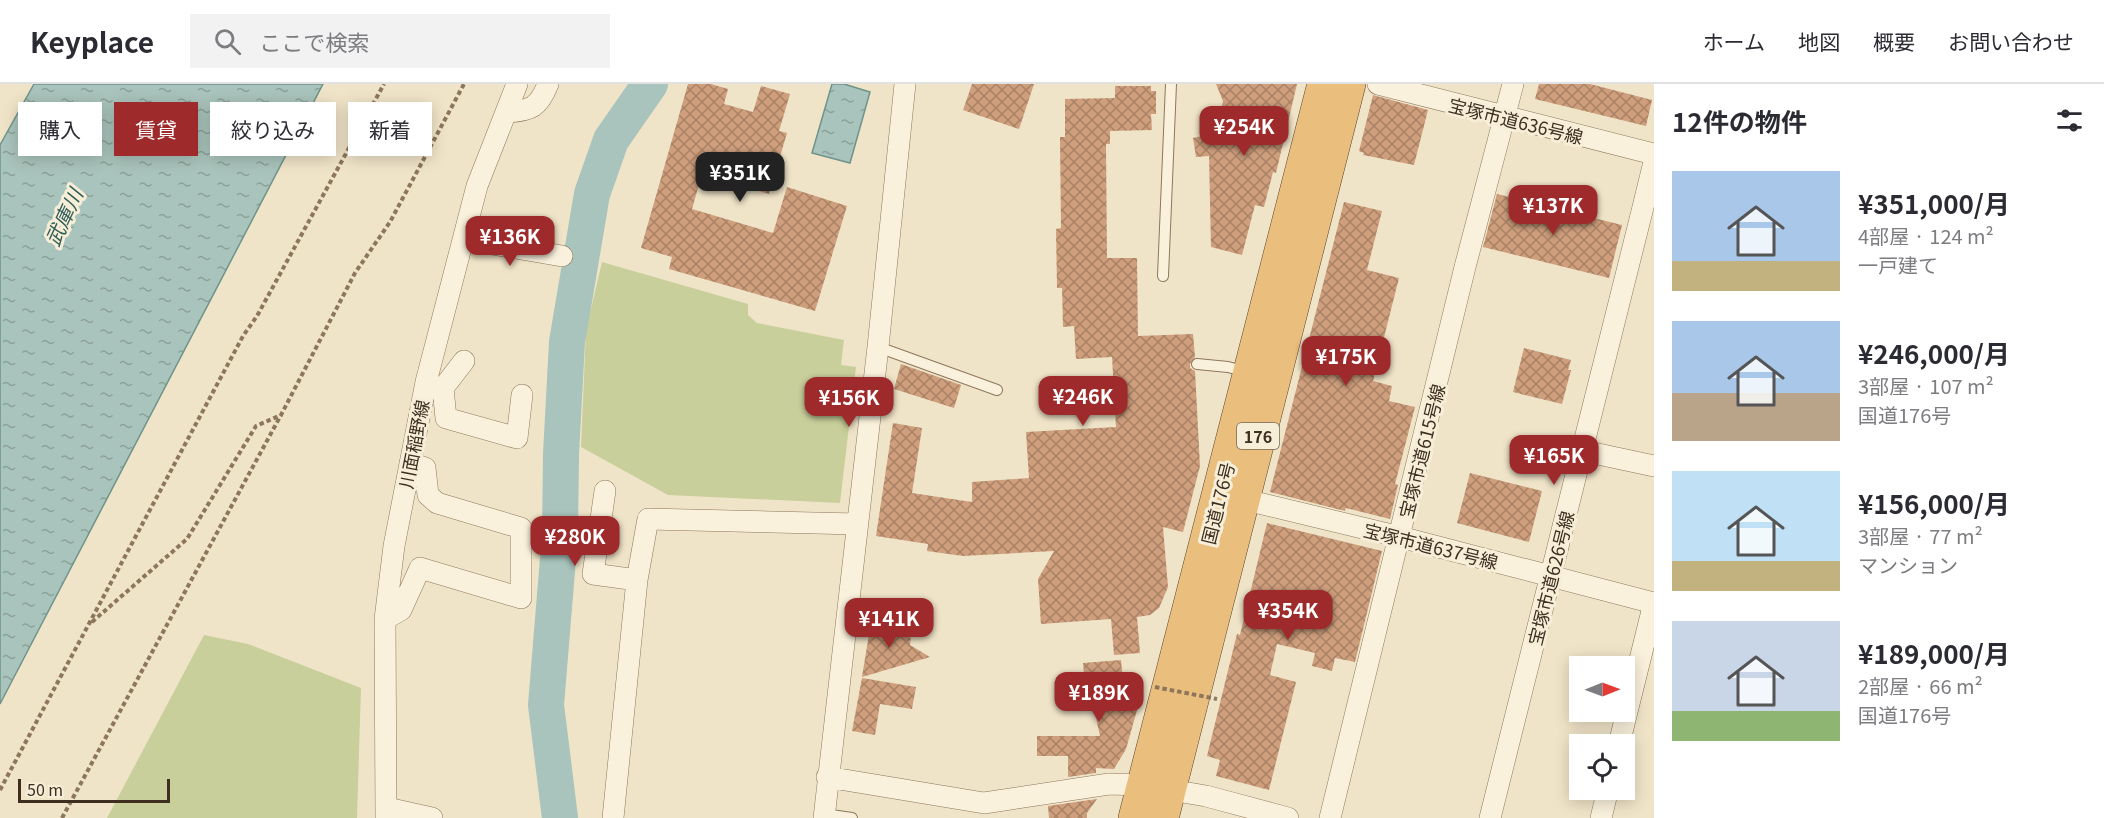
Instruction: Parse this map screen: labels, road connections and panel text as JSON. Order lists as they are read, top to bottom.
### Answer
{
  "streets": {
    "highway": ["176", "国道176号"],
    "street": [
      "宝塚市道636号線",
      "川面稲野線",
      "宝塚市道615号線",
      "宝塚市道637号線",
      "宝塚市道626号線"
    ]
  },
  "crossings": [
    ["宝塚市道636号線", "宝塚市道615号線"],
    ["宝塚市道615号線", "宝塚市道637号線"],
    ["国道176号", "宝塚市道637号線"],
    ["宝塚市道637号線", "宝塚市道626号線"]
  ],
  "water": ["武庫川"],
  "scale_bar": "50 m",
  "north": "right",
  "page": {
    "header": "Keyplace",
    "search": "ここで検索",
    "nav": [
      "ホーム",
      "地図",
      "概要",
      "お問い合わせ"
    ],
    "heading": "12件の物件",
    "chip": [
      "購入",
      "賃貸",
      "絞り込み",
      "新着"
    ],
    "price": [
      "¥254K",
      "¥351K",
      "¥137K",
      "¥136K",
      "¥175K",
      "¥246K",
      "¥156K",
      "¥165K",
      "¥280K",
      "¥354K",
      "¥141K",
      "¥189K"
    ],
    "list": [
      {
        "name": "¥351,000/月",
        "note": "4部屋 · 124 m² · 一戸建て"
      },
      {
        "name": "¥246,000/月",
        "note": "3部屋 · 107 m² · 国道176号"
      },
      {
        "name": "¥156,000/月",
        "note": "3部屋 · 77 m² · マンション"
      },
      {
        "name": "¥189,000/月",
        "note": "2部屋 · 66 m² · 国道176号"
      }
    ],
    "scale": "50 m"
  }
}
